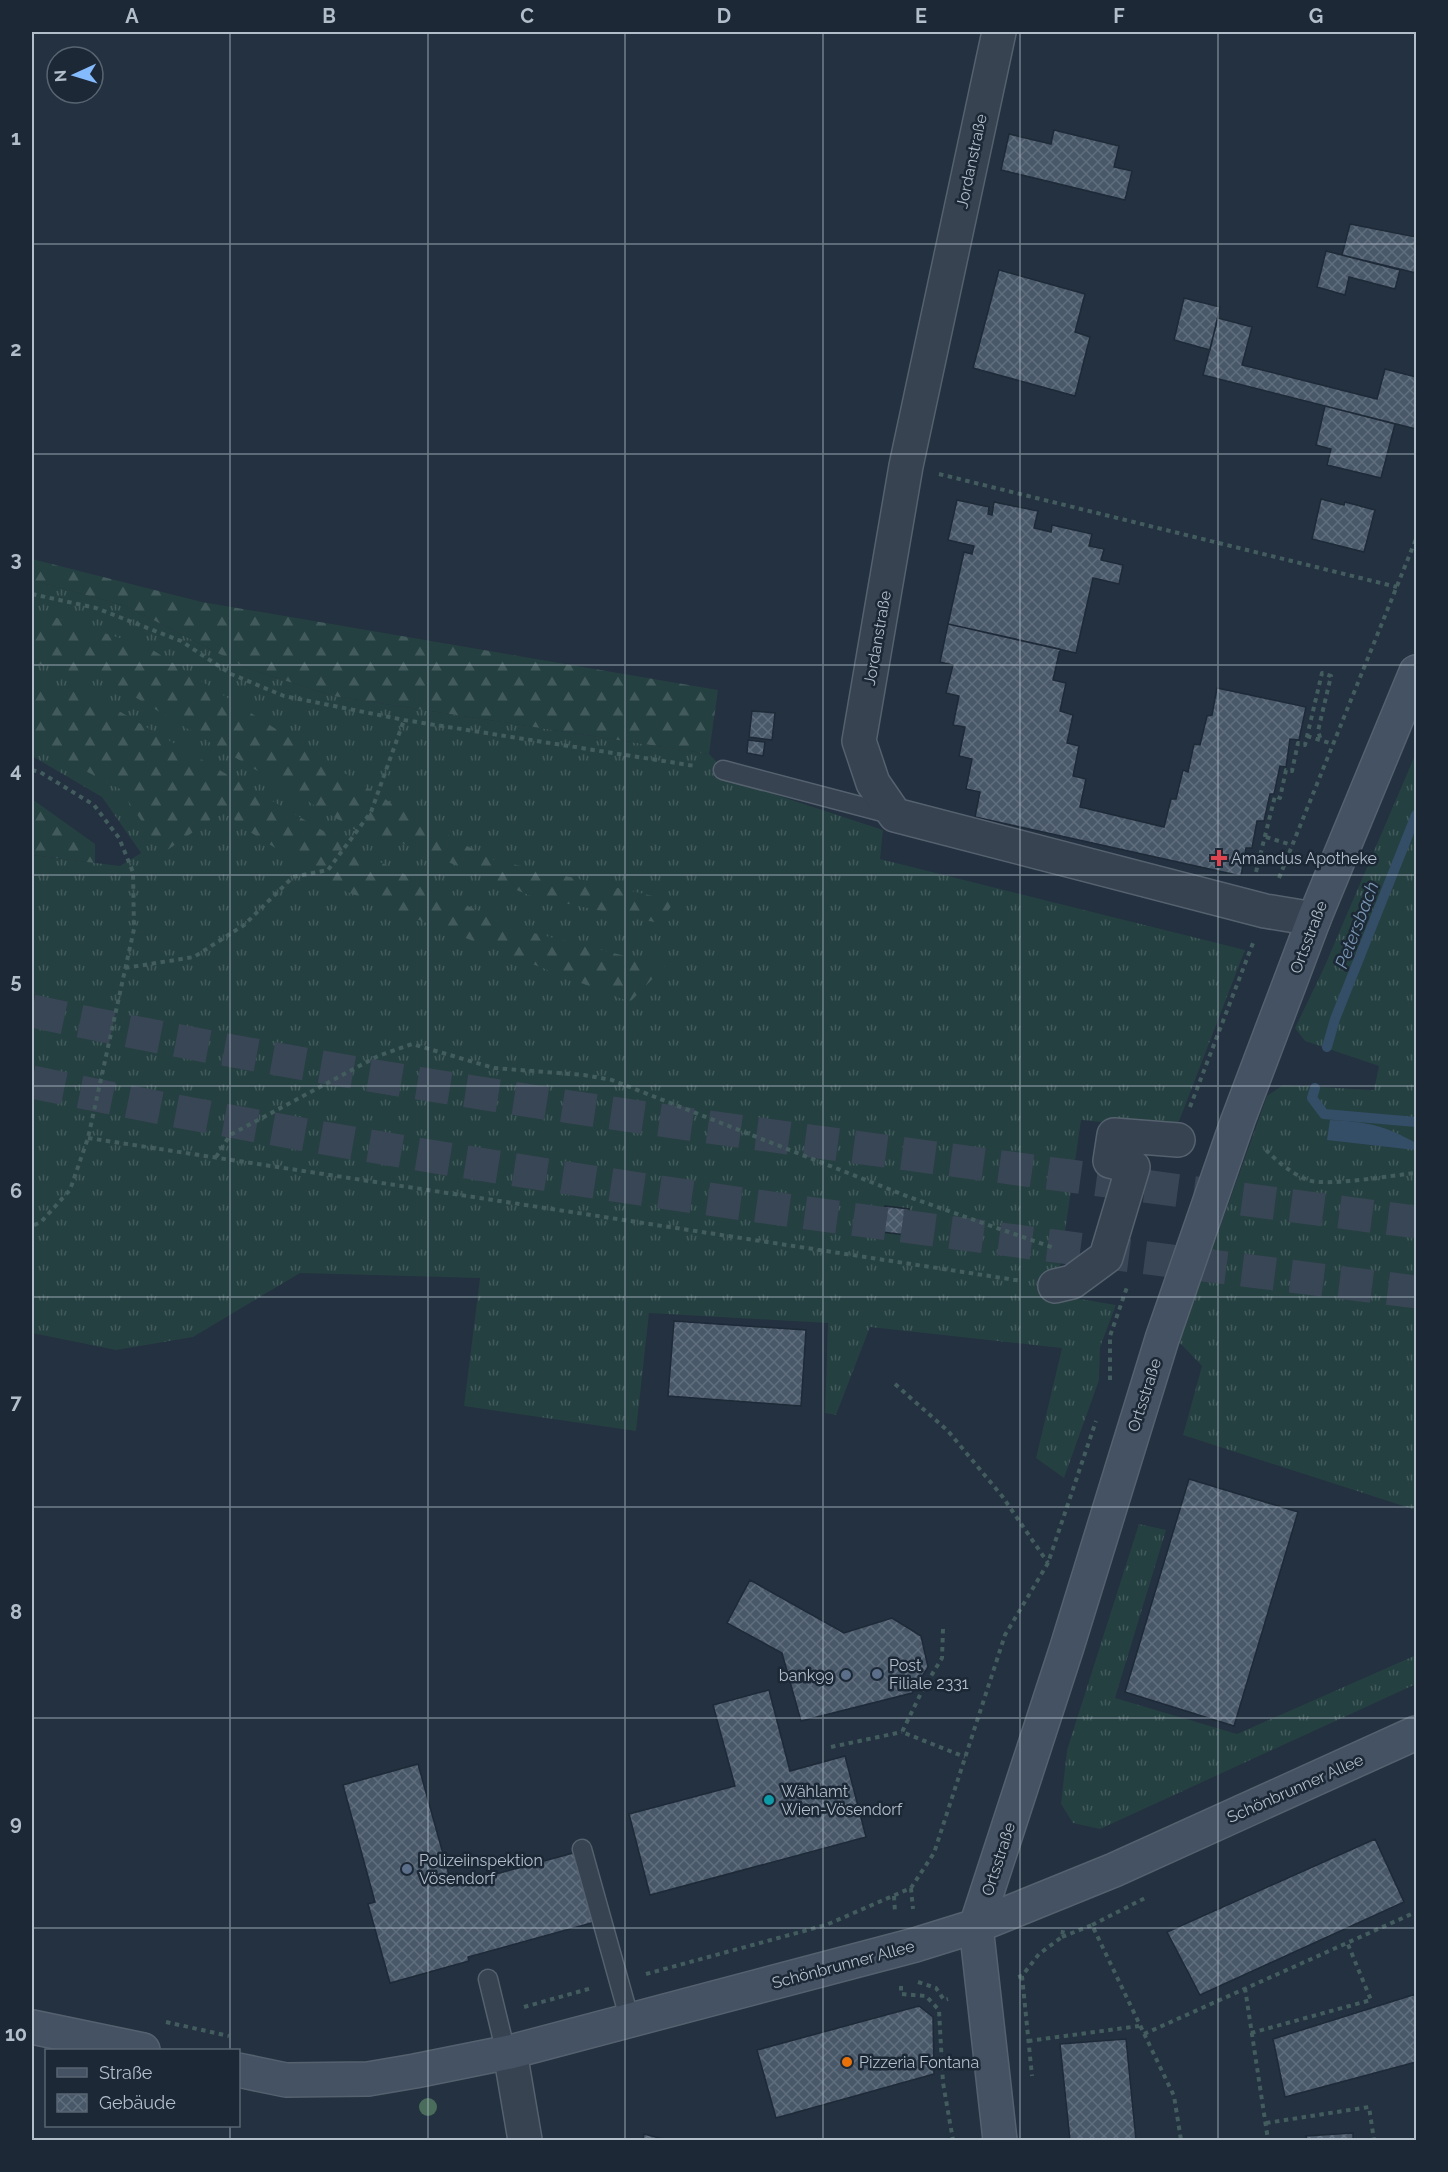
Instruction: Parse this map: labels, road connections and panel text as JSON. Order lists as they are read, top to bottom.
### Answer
{
  "streets": {
    "main road": ["Ortsstraße", "Schönbrunner Allee"],
    "street": ["Jordanstraße"]
  },
  "crossings": [
    ["Ortsstraße", "Schönbrunner Allee"]
  ],
  "water": ["Petersbach"],
  "places": {
    "health": ["Amandus Apotheke"],
    "other": [
      "Post Filiale 2331",
      "bank99",
      "Wählamt Wien-Vösendorf",
      "Polizeiinspektion Vösendorf",
      "Pizzeria Fontana"
    ]
  },
  "legend": ["Straße", "Gebäude"],
  "north": "left",
  "grid": {
    "columns": [
      "A",
      "B",
      "C",
      "D",
      "E",
      "F",
      "G"
    ],
    "rows": [
      "1",
      "2",
      "3",
      "4",
      "5",
      "6",
      "7",
      "8",
      "9",
      "10"
    ]
  }
}
